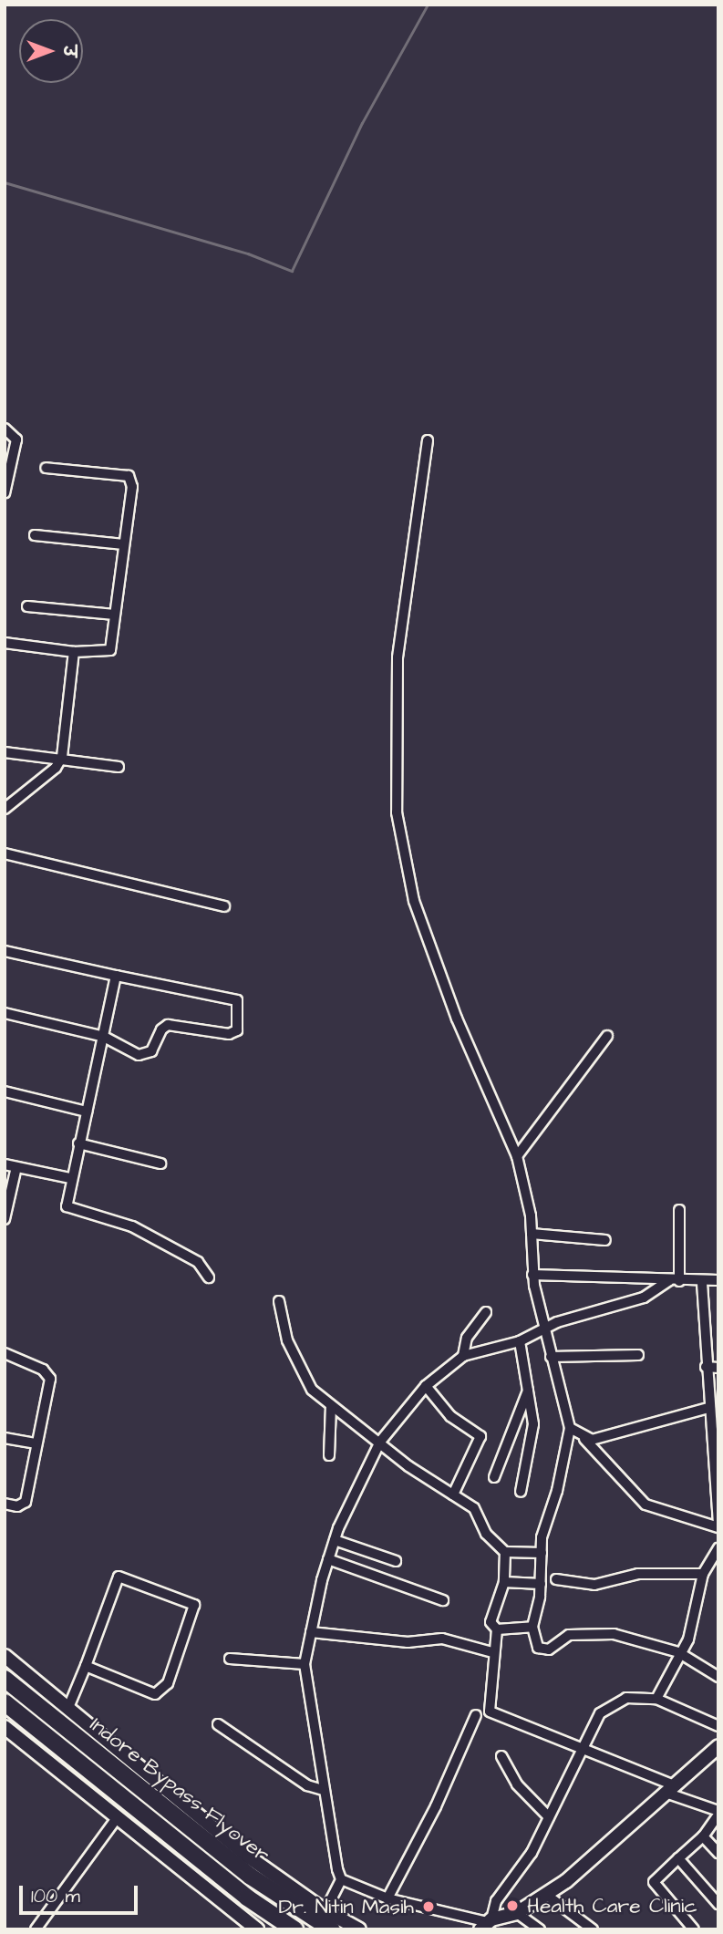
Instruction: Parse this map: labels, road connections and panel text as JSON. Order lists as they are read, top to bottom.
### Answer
{
  "streets": {
    "highway": ["Indore Bypass Flyover"]
  },
  "places": ["Health Care Clinic", "Dr. Nitin Masih"],
  "scale_bar": "100 m",
  "north": "right"
}
